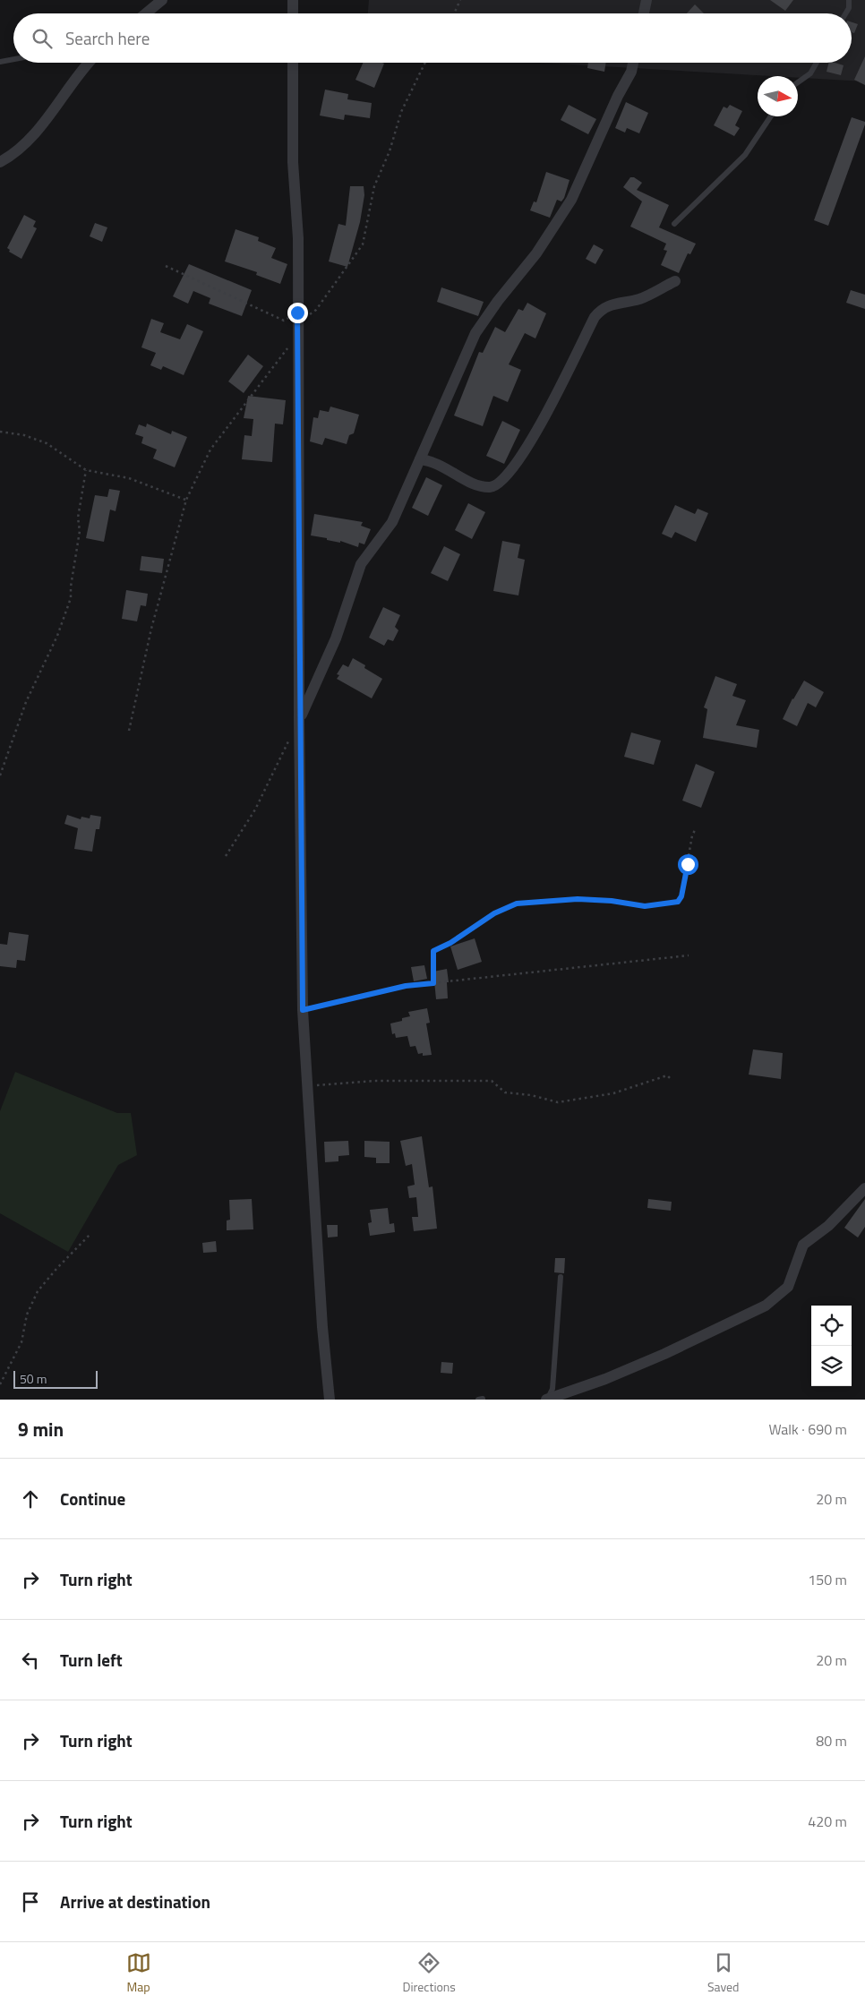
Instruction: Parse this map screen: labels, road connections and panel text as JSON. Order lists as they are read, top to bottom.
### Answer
{
  "scale_bar": "50 m",
  "north": "right",
  "page": {
    "search": "Search here",
    "scale": "50 m",
    "heading": ["9 min", "Walk · 690 m"],
    "list": [
      ["Continue", "20 m"],
      ["Turn right", "150 m"],
      ["Turn left", "20 m"],
      ["Turn right", "80 m"],
      ["Turn right", "420 m"],
      "Arrive at destination"
    ],
    "nav": ["Map", "Directions", "Saved"]
  }
}
